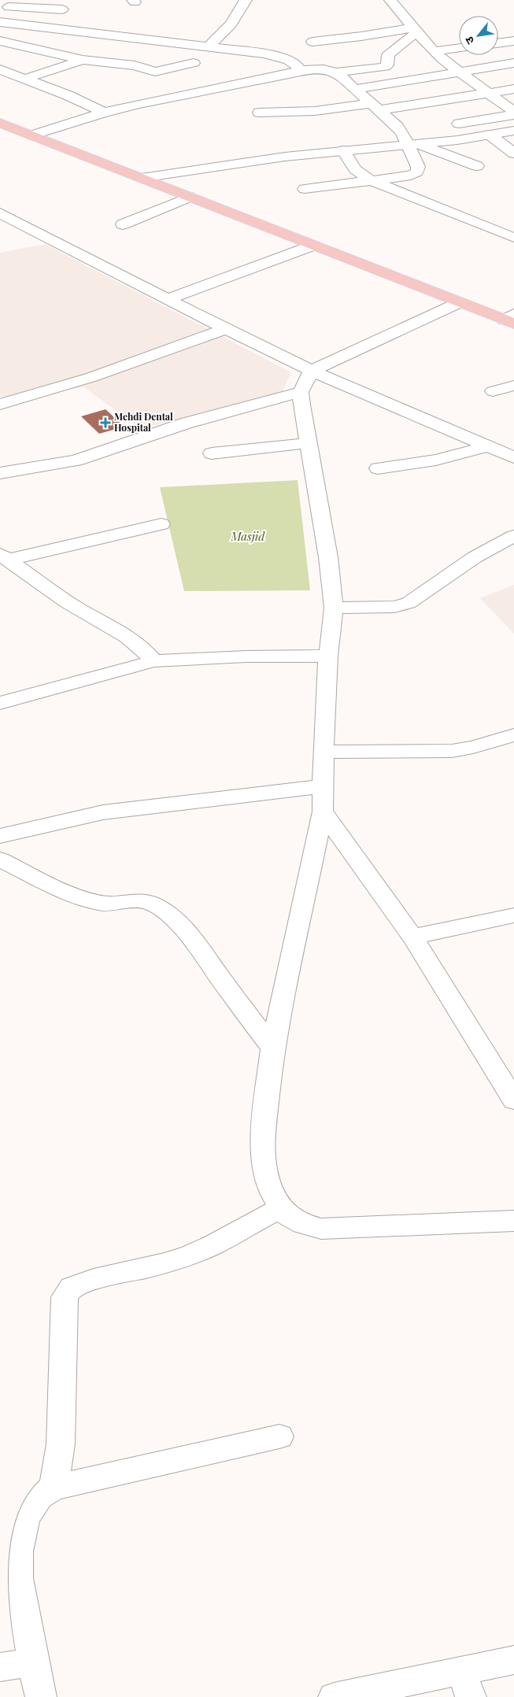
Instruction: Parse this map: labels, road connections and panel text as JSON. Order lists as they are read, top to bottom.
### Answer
{
  "parks": ["Masjid"],
  "places": {
    "health": ["Mehdi Dental Hospital"]
  },
  "north": "bottom left"
}
